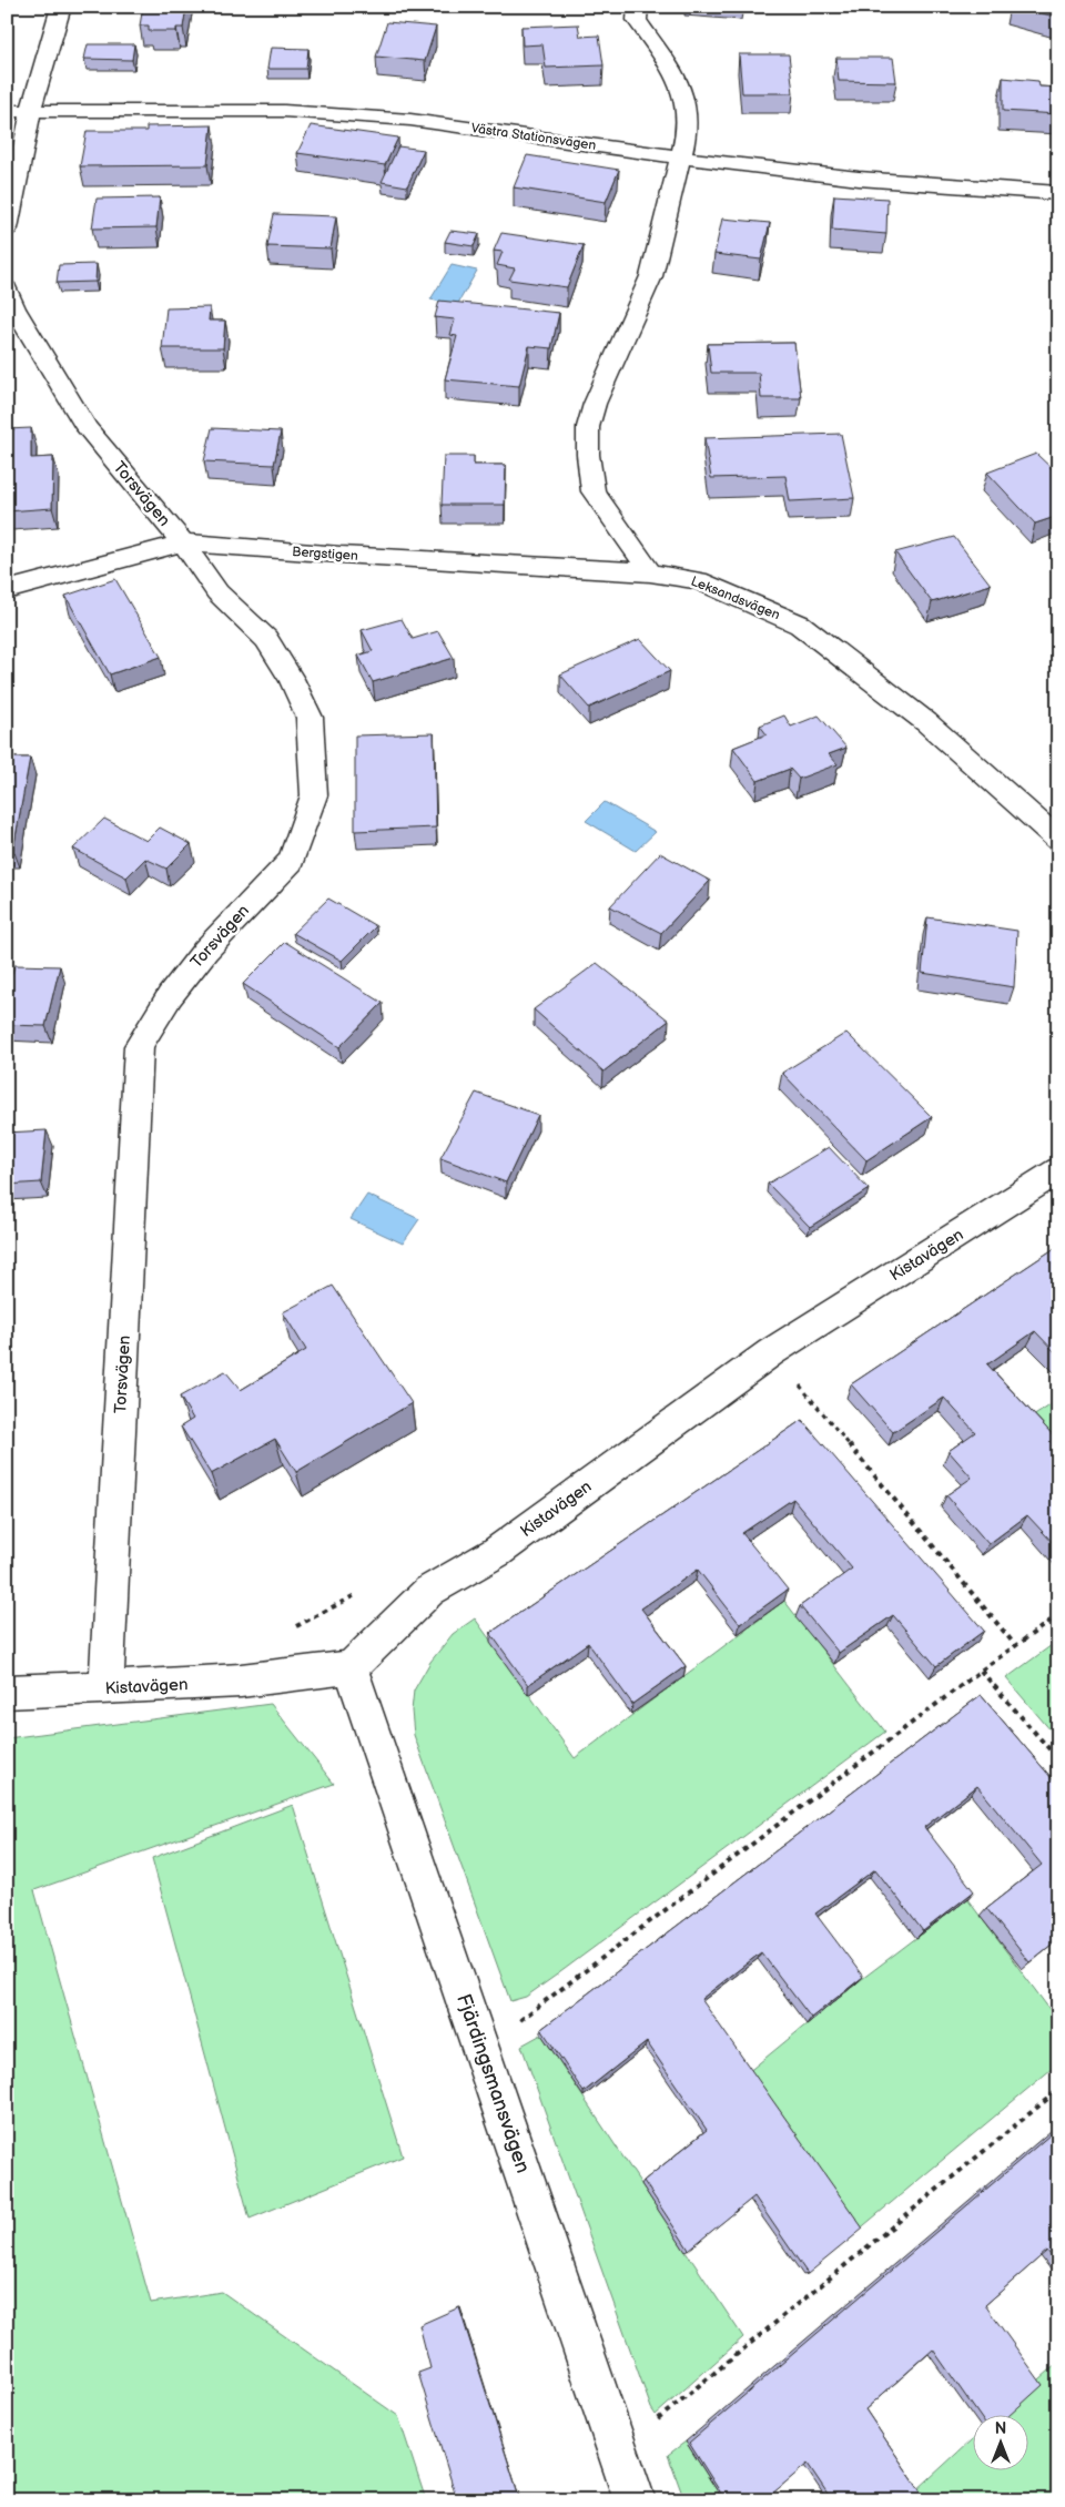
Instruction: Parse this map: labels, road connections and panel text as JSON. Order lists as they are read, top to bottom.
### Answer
{
  "streets": {
    "street": [
      "Västra Stationsvägen",
      "Torsvägen",
      "Bergstigen",
      "Leksandsvägen",
      "Kistavägen",
      "Fjärdingsmansvägen"
    ]
  },
  "crossings": [
    ["Torsvägen", "Bergstigen"],
    ["Torsvägen", "Kistavägen"],
    ["Bergstigen", "Leksandsvägen"],
    ["Kistavägen", "Fjärdingsmansvägen"]
  ],
  "north": "top"
}
